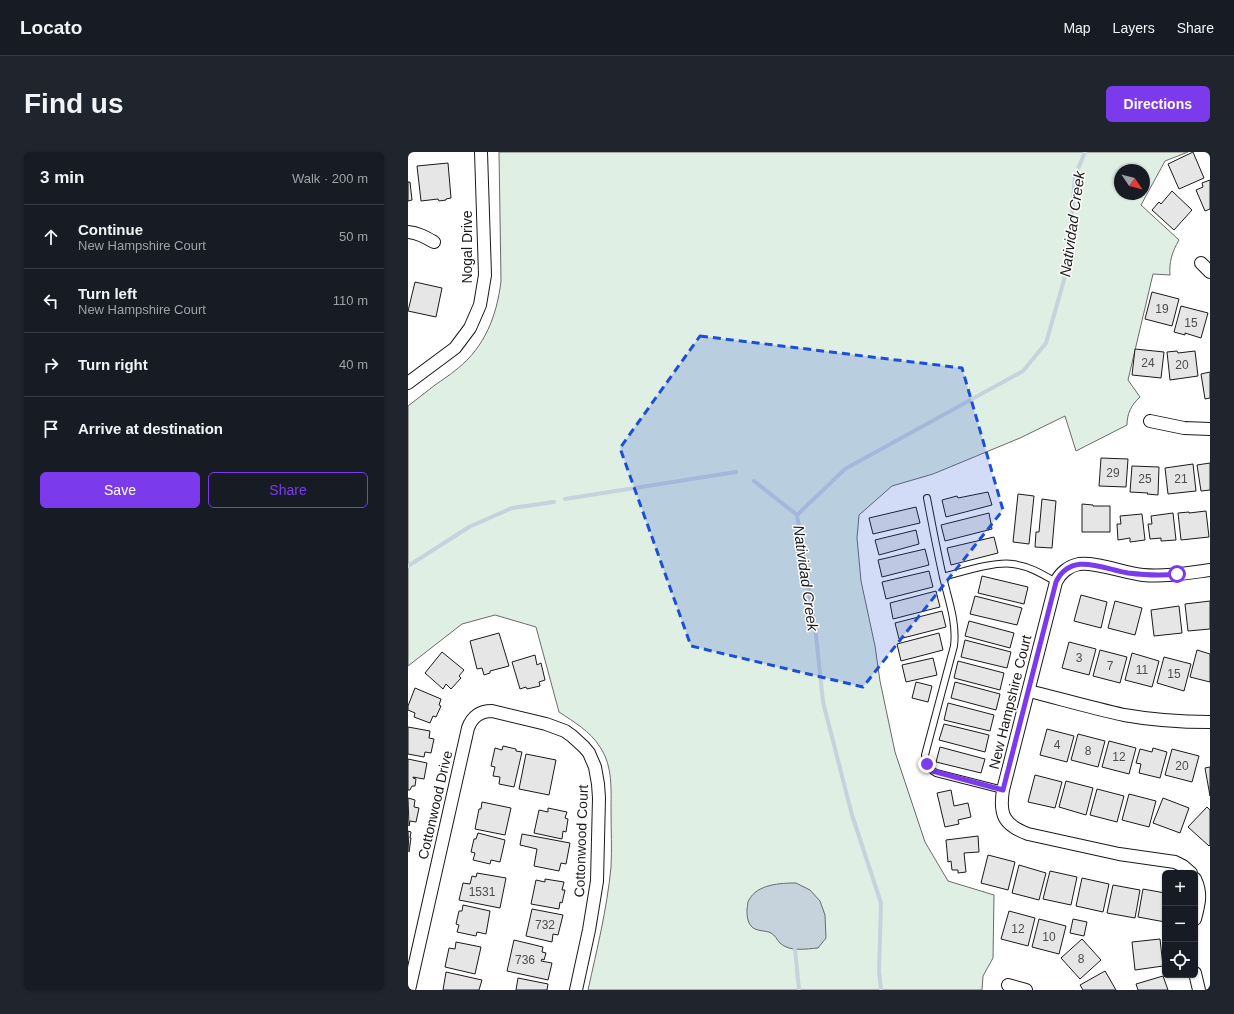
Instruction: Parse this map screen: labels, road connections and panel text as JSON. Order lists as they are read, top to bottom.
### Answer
{
  "streets": {
    "street": [
      "Nogal Drive",
      "New Hampshire Court",
      "Cottonwood Drive",
      "Cottonwood Court"
    ]
  },
  "crossings": [
    ["Cottonwood Drive", "Cottonwood Court"]
  ],
  "water": ["Natividad Creek"],
  "house_numbers": [
    "19",
    "15",
    "24",
    "20",
    "29",
    "25",
    "21",
    "3",
    "7",
    "11",
    "15",
    "4",
    "8",
    "12",
    "20",
    "1531",
    "732",
    "12",
    "10",
    "8",
    "736"
  ],
  "north": "bottom right",
  "page": {
    "header": "Locato",
    "nav": ["Map", "Layers", "Share"],
    "buttons": [
      "Directions",
      ["Save", "Share"]
    ],
    "title": "Find us",
    "heading": ["3 min", "Walk · 200 m"],
    "list": [
      ["Continue", "New Hampshire Court", "50 m"],
      ["Turn left", "New Hampshire Court", "110 m"],
      ["Turn right", "40 m"],
      "Arrive at destination"
    ],
    "map_buttons": ["+", "−"]
  }
}
